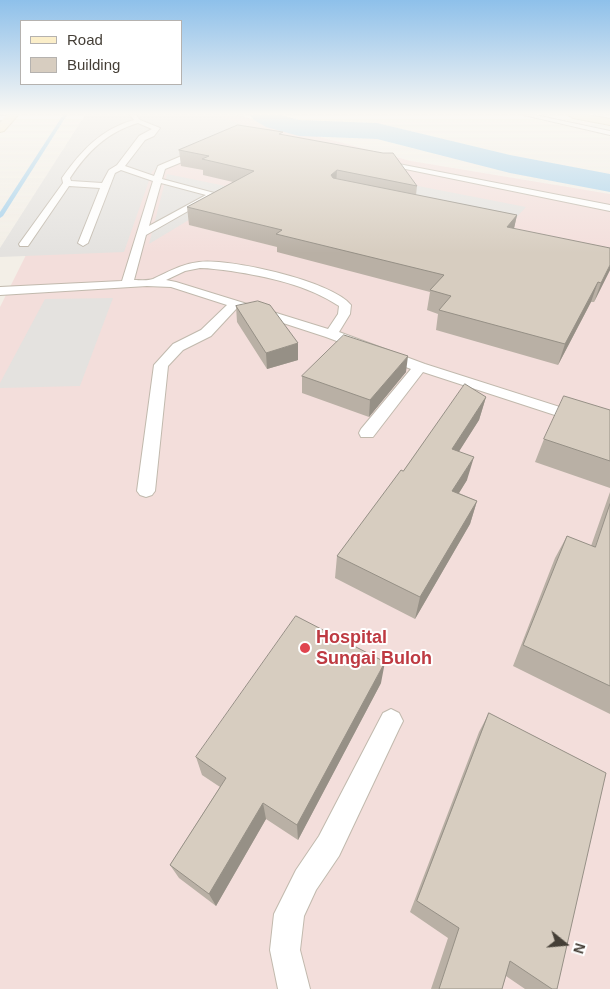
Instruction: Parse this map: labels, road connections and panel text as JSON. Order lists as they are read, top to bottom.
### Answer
{
  "places": ["Hospital Sungai Buloh"],
  "legend": ["Road", "Building"],
  "north": "right"
}
